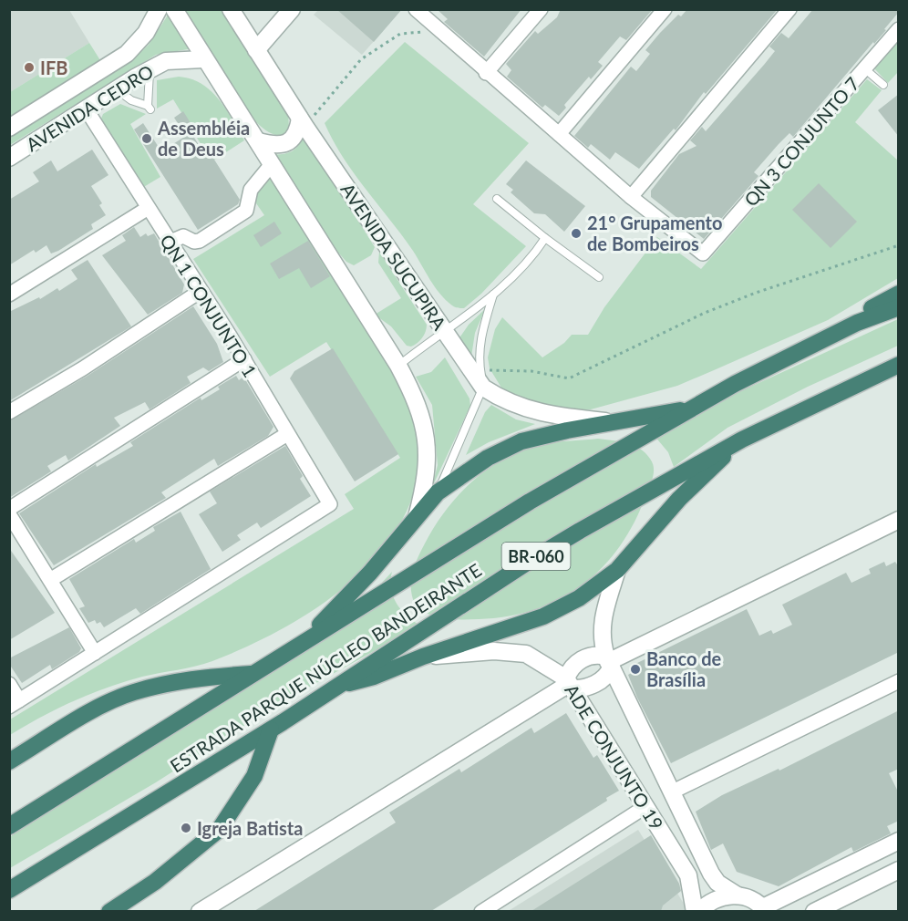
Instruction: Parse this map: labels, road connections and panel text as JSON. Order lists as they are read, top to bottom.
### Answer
{
  "streets": {
    "highway": ["BR-060", "ESTRADA PARQUE NÚCLEO BANDEIRANTE"],
    "street": [
      "AVENIDA CEDRO",
      "QN 3 CONJUNTO 7",
      "AVENIDA SUCUPIRA",
      "QN 1 CONJUNTO 1",
      "ADE CONJUNTO 19"
    ]
  },
  "crossings": [
    ["AVENIDA CEDRO", "QN 1 CONJUNTO 1"]
  ],
  "places": [
    "IFB",
    "Assembléia de Deus",
    "21° Grupamento de Bombeiros",
    "Banco de Brasília",
    "Igreja Batista"
  ]
}
